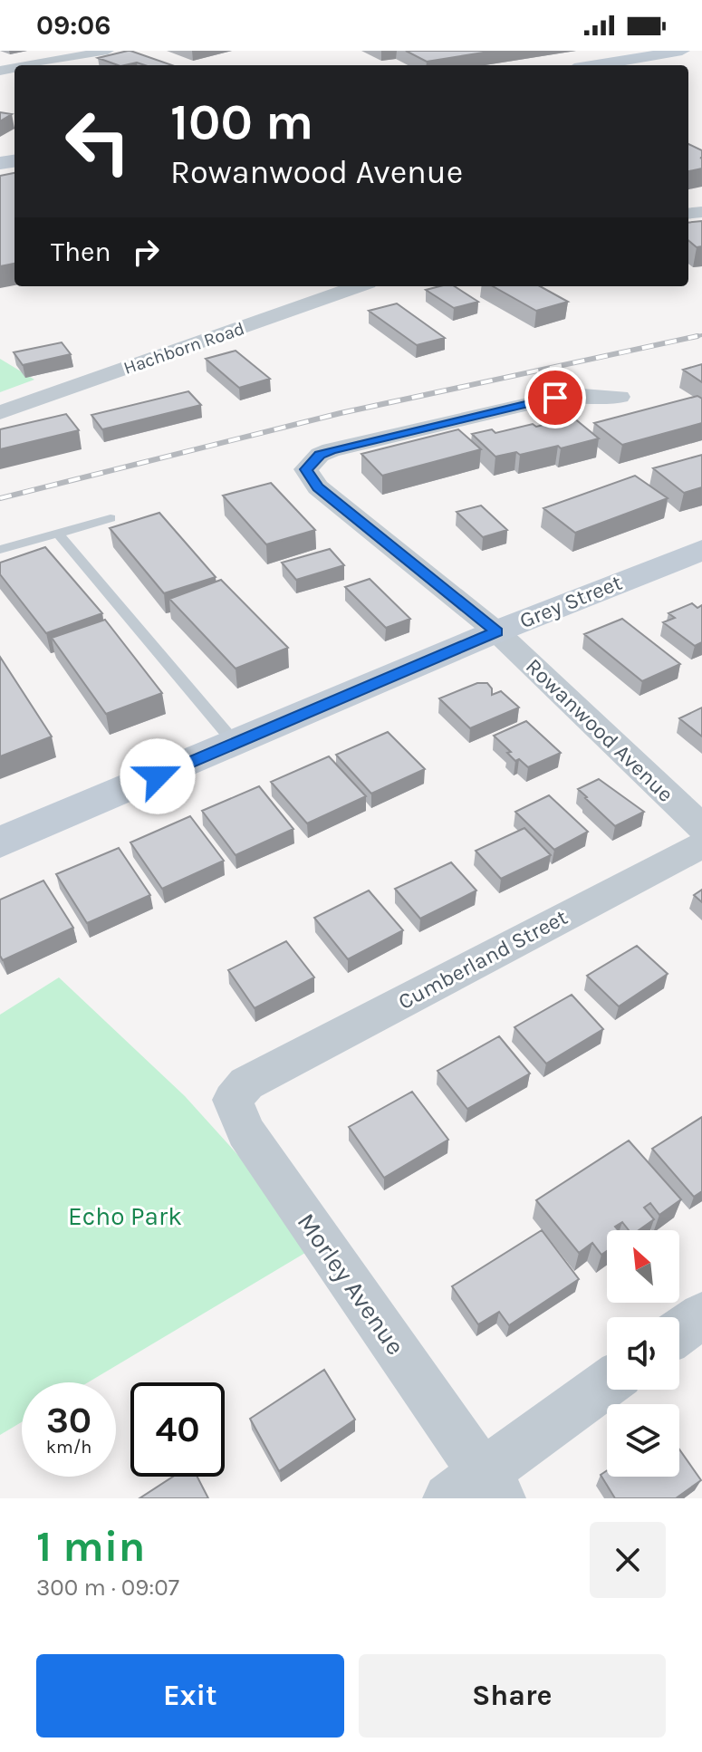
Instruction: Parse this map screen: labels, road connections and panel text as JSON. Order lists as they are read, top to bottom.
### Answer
{
  "streets": {
    "street": [
      "Hachborn Road",
      "Grey Street",
      "Rowanwood Avenue",
      "Cumberland Street",
      "Morley Avenue"
    ]
  },
  "crossings": [
    ["Grey Street", "Rowanwood Avenue"],
    ["Cumberland Street", "Morley Avenue"]
  ],
  "parks": ["Echo Park"],
  "north": "top left",
  "page": {
    "status": "09:06",
    "turn": ["100 m", "Rowanwood Avenue"],
    "then": "Then",
    "speed": "30 km/h",
    "limit": "40",
    "heading": ["1 min", "300 m · 09:07"],
    "buttons": ["Exit", "Share"]
  }
}
